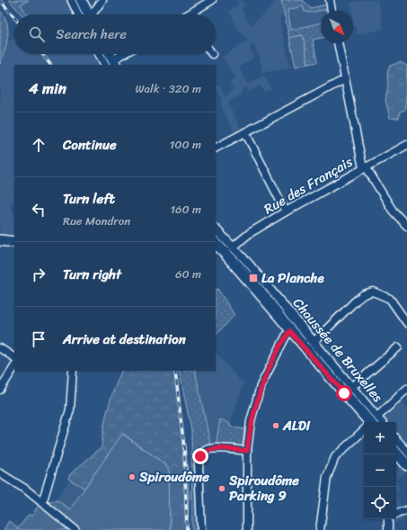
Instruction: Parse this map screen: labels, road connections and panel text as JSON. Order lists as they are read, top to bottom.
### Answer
{
  "streets": {
    "main road": ["Chaussée de Bruxelles"],
    "street": ["Rue des Français"]
  },
  "crossings": [
    ["Rue des Français", "Chaussée de Bruxelles"]
  ],
  "places": {
    "transit": ["La Planche"],
    "other": ["ALDI", "Spiroudôme", "Spiroudôme Parking 9"]
  },
  "north": "bottom right",
  "page": {
    "search": "Search here",
    "heading": ["4 min", "Walk · 320 m"],
    "list": [
      ["Continue", "100 m"],
      ["Turn left", "Rue Mondron", "160 m"],
      ["Turn right", "60 m"],
      "Arrive at destination"
    ],
    "map_buttons": ["+", "−"]
  }
}
